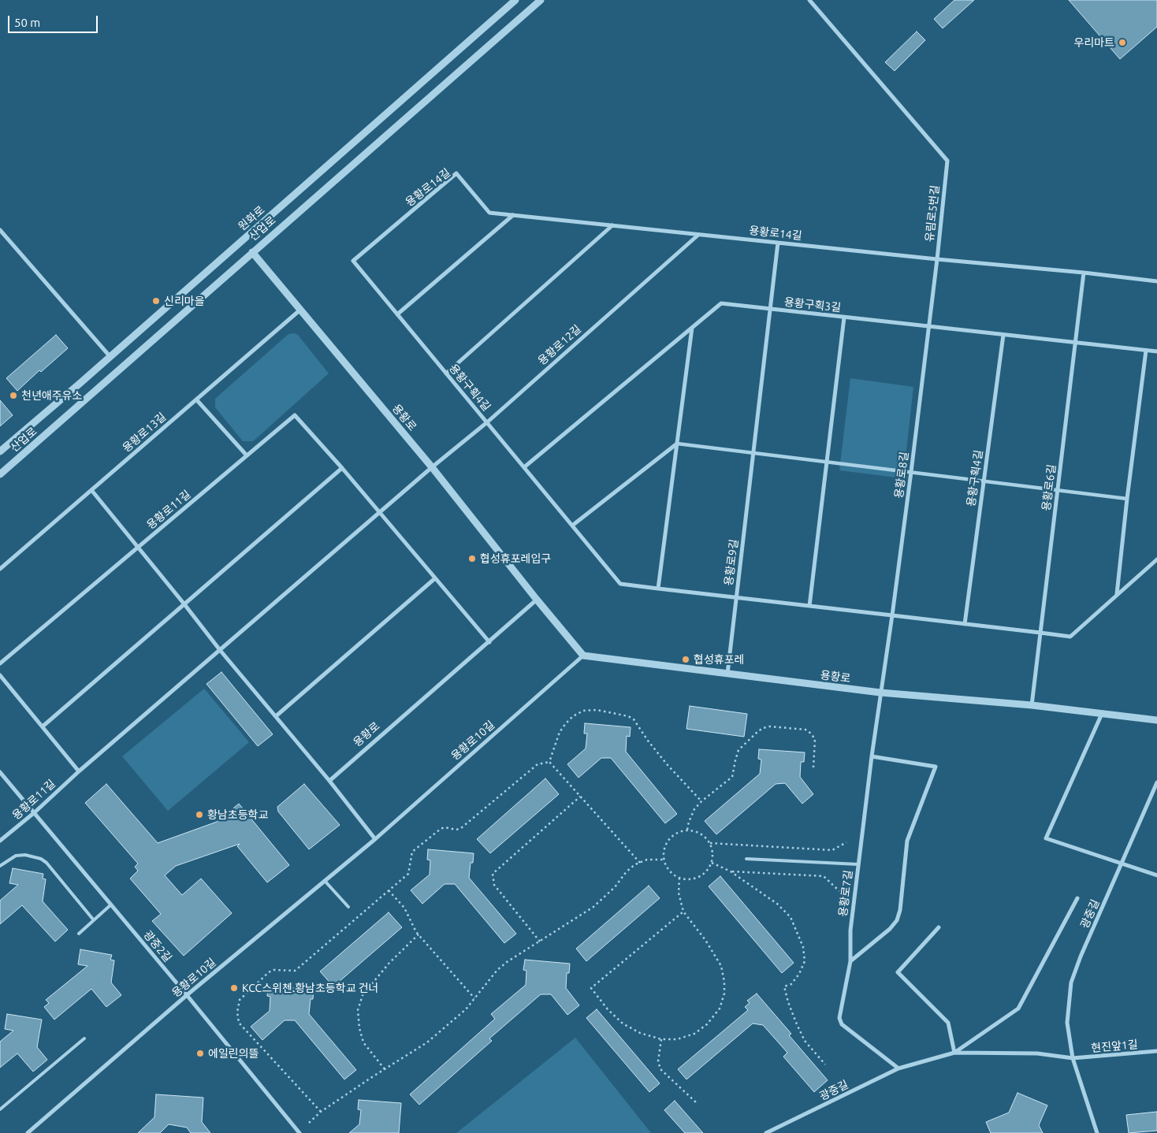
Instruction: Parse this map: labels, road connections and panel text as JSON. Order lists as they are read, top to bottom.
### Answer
{
  "streets": {
    "street": [
      "용황로14길",
      "유림로5번길",
      "원화로",
      "산업로",
      "용황구획3길",
      "용황로12길",
      "용황구획4길",
      "용황로",
      "용황로13길",
      "용황로8길",
      "용황로6길",
      "용황로11길",
      "용황로9길",
      "용황로10길",
      "용황로7길",
      "광중길",
      "광중2길",
      "현진앞1길"
    ]
  },
  "crossings": [
    ["용황로14길", "유림로5번길"],
    ["용황로14길", "용황로12길"],
    ["용황로14길", "용황구획4길"],
    ["용황로14길", "용황로8길"],
    ["용황로14길", "용황로9길"],
    ["유림로5번길", "용황로8길"],
    ["산업로", "용황로"],
    ["용황구획3길", "용황구획4길"],
    ["용황구획3길", "용황로8길"],
    ["용황구획3길", "용황로6길"],
    ["용황구획3길", "용황로9길"],
    ["용황로12길", "용황구획4길"],
    ["용황로12길", "용황로"],
    ["용황로12길", "용황로11길"],
    ["용황구획4길", "용황로8길"],
    ["용황구획4길", "용황로6길"],
    ["용황구획4길", "용황로9길"],
    ["용황로", "용황로13길"],
    ["용황로", "용황로8길"],
    ["용황로", "용황로6길"],
    ["용황로", "용황로11길"],
    ["용황로", "용황로9길"],
    ["용황로", "용황로10길"],
    ["용황로", "용황로7길"],
    ["용황로8길", "용황로7길"],
    ["용황로11길", "광중2길"],
    ["용황로10길", "광중2길"],
    ["용황로7길", "광중길"],
    ["광중길", "현진앞1길"]
  ],
  "places": [
    "우리마트",
    "신리마을",
    "천년애주유소",
    "협성휴포레입구",
    "협성휴포레",
    "황남초등학교",
    "KCC스위첸.황남초등학교 건너",
    "에일린의뜰"
  ],
  "scale_bar": "50 m"
}
